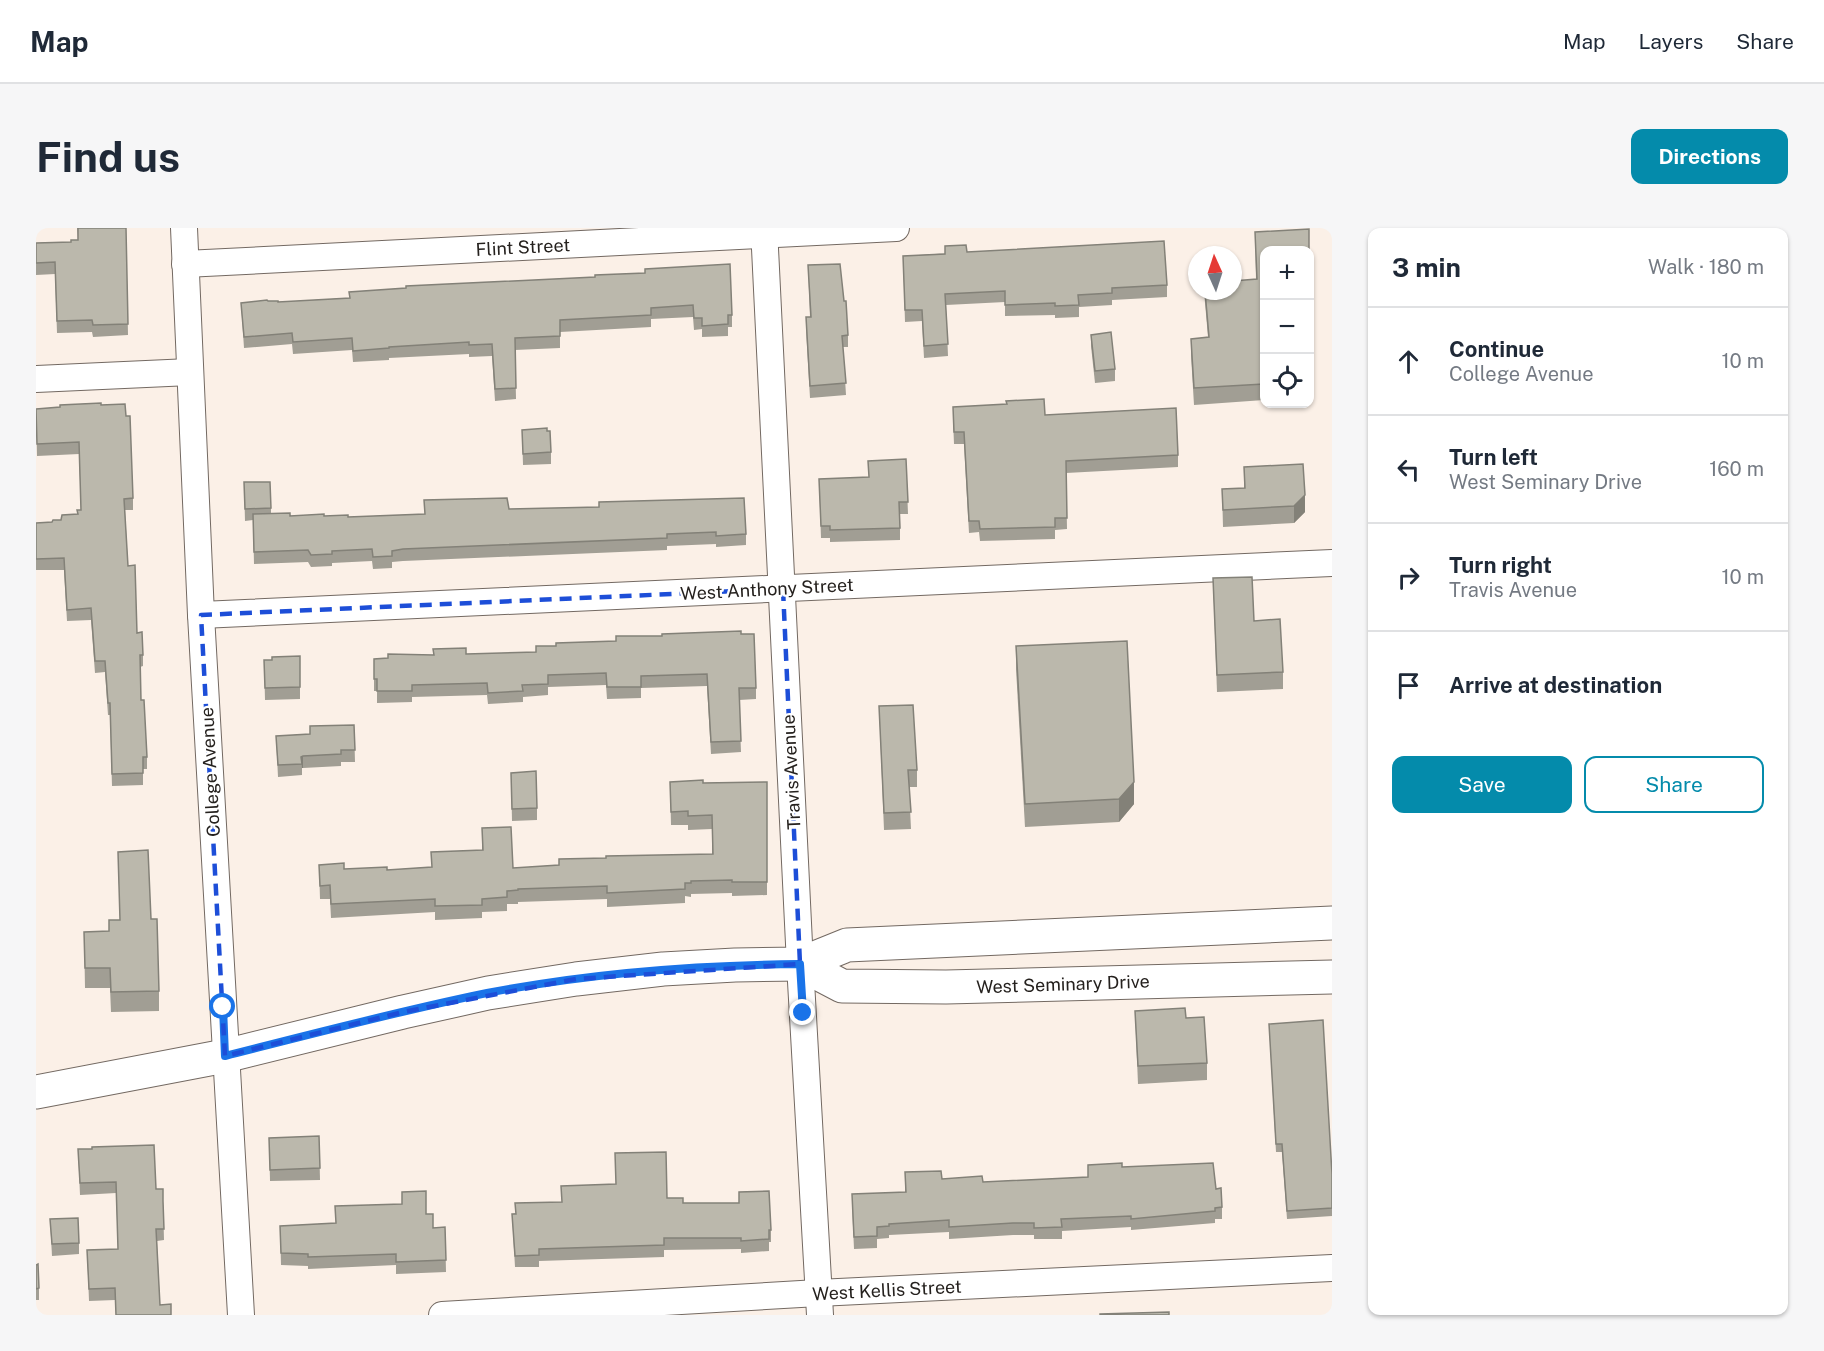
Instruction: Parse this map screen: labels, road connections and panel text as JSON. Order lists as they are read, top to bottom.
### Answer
{
  "streets": {
    "main road": ["West Seminary Drive"],
    "street": [
      "Flint Street",
      "West Anthony Street",
      "College Avenue",
      "Travis Avenue",
      "West Kellis Street"
    ]
  },
  "crossings": [
    ["Flint Street", "College Avenue"],
    ["Flint Street", "Travis Avenue"],
    ["West Anthony Street", "College Avenue"],
    ["West Anthony Street", "Travis Avenue"],
    ["College Avenue", "West Seminary Drive"],
    ["Travis Avenue", "West Seminary Drive"],
    ["Travis Avenue", "West Kellis Street"]
  ],
  "north": "top",
  "page": {
    "header": "Map",
    "nav": ["Map", "Layers", "Share"],
    "buttons": [
      "Directions",
      ["Save", "Share"]
    ],
    "title": "Find us",
    "heading": ["3 min", "Walk · 180 m"],
    "map_buttons": ["+", "−"],
    "list": [
      ["Continue", "College Avenue", "10 m"],
      ["Turn left", "West Seminary Drive", "160 m"],
      ["Turn right", "Travis Avenue", "10 m"],
      "Arrive at destination"
    ]
  }
}
